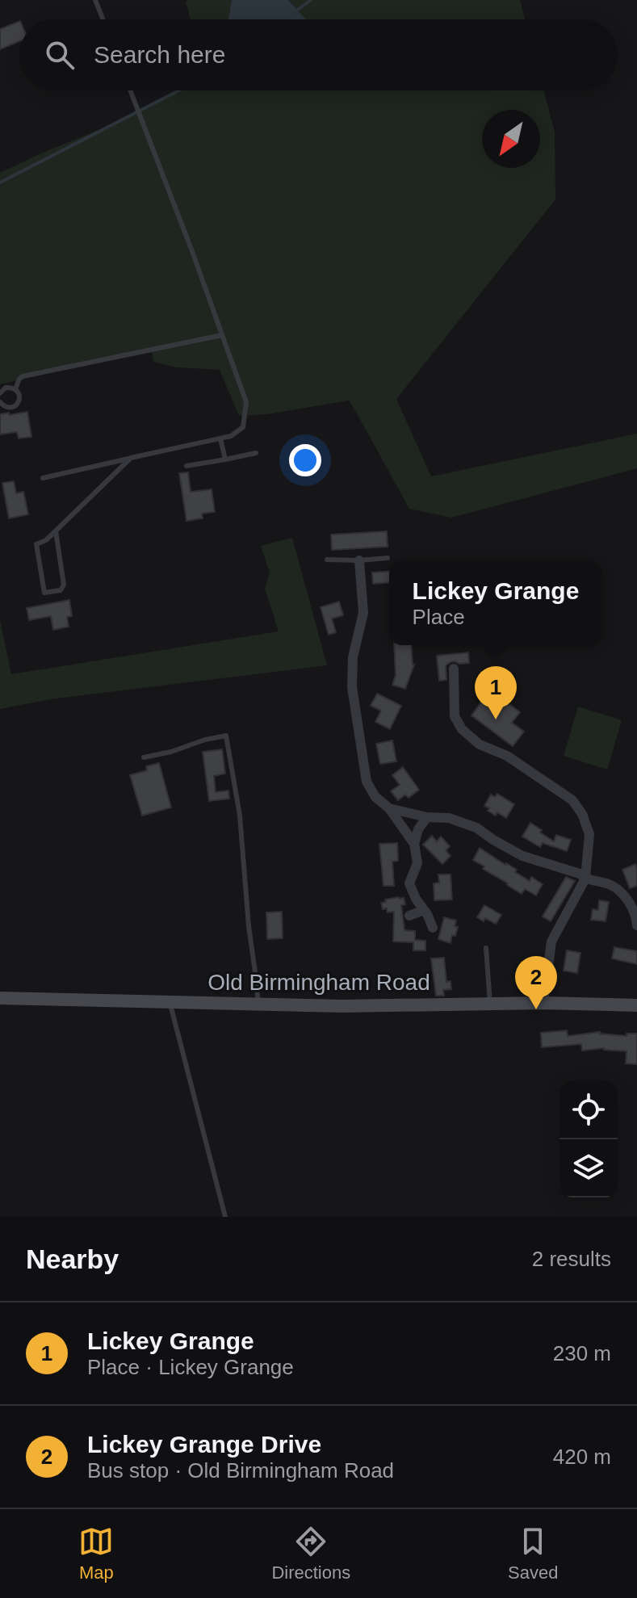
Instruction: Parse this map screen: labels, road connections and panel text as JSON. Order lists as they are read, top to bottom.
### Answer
{
  "streets": {
    "main road": ["Old Birmingham Road"]
  },
  "north": "bottom left",
  "page": {
    "search": "Search here",
    "popup": ["Lickey Grange", "Place"],
    "pins": ["1", "2"],
    "heading": ["Nearby", "2 results"],
    "list": [
      {
        "mark": "1",
        "name": "Lickey Grange",
        "note": "Place · Lickey Grange",
        "value": "230 m"
      },
      {
        "mark": "2",
        "name": "Lickey Grange Drive",
        "note": "Bus stop · Old Birmingham Road",
        "value": "420 m"
      }
    ],
    "nav": ["Map", "Directions", "Saved"]
  }
}
